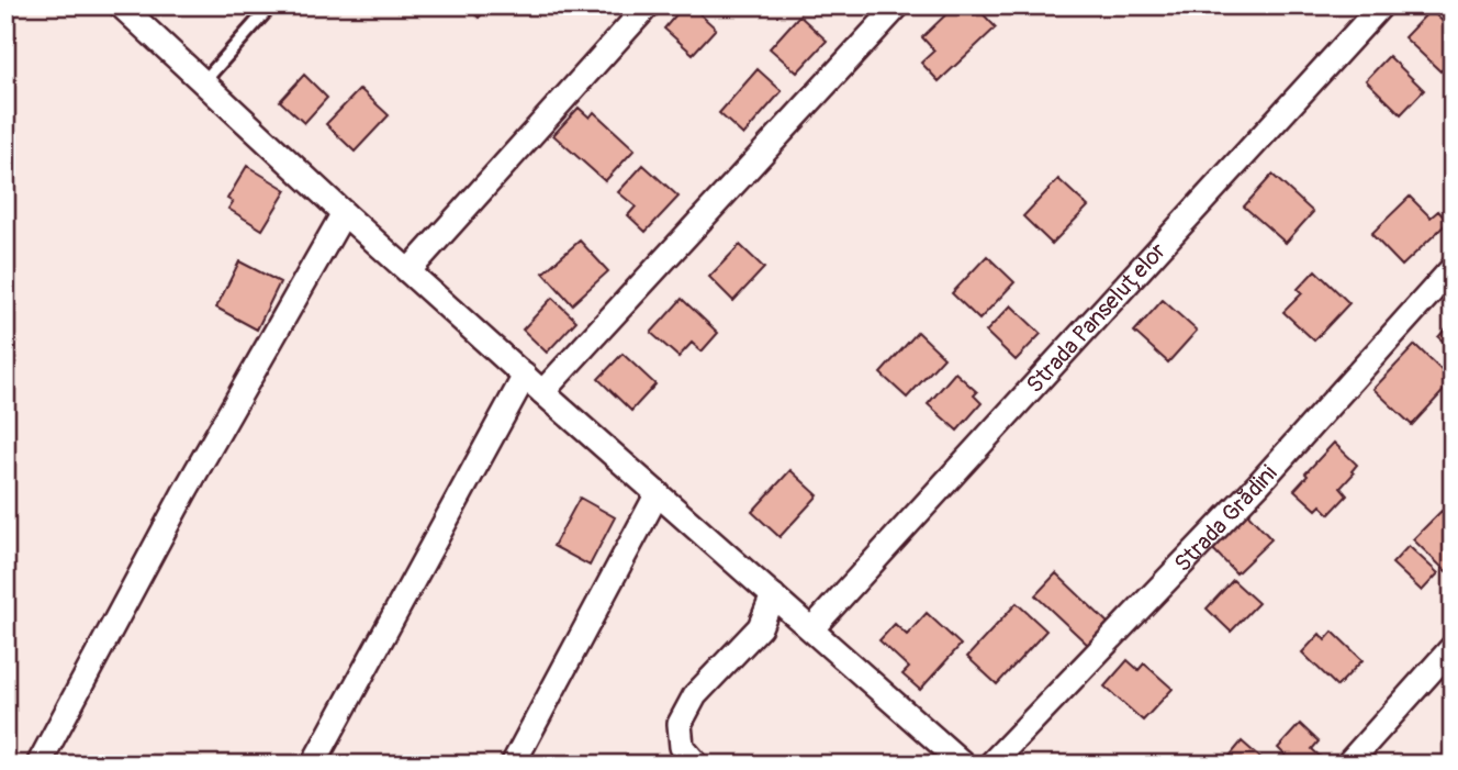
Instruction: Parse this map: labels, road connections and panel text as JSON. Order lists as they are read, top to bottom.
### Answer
{
  "streets": {
    "street": ["Strada Panseluțelor", "Strada Grădini"]
  }
}
